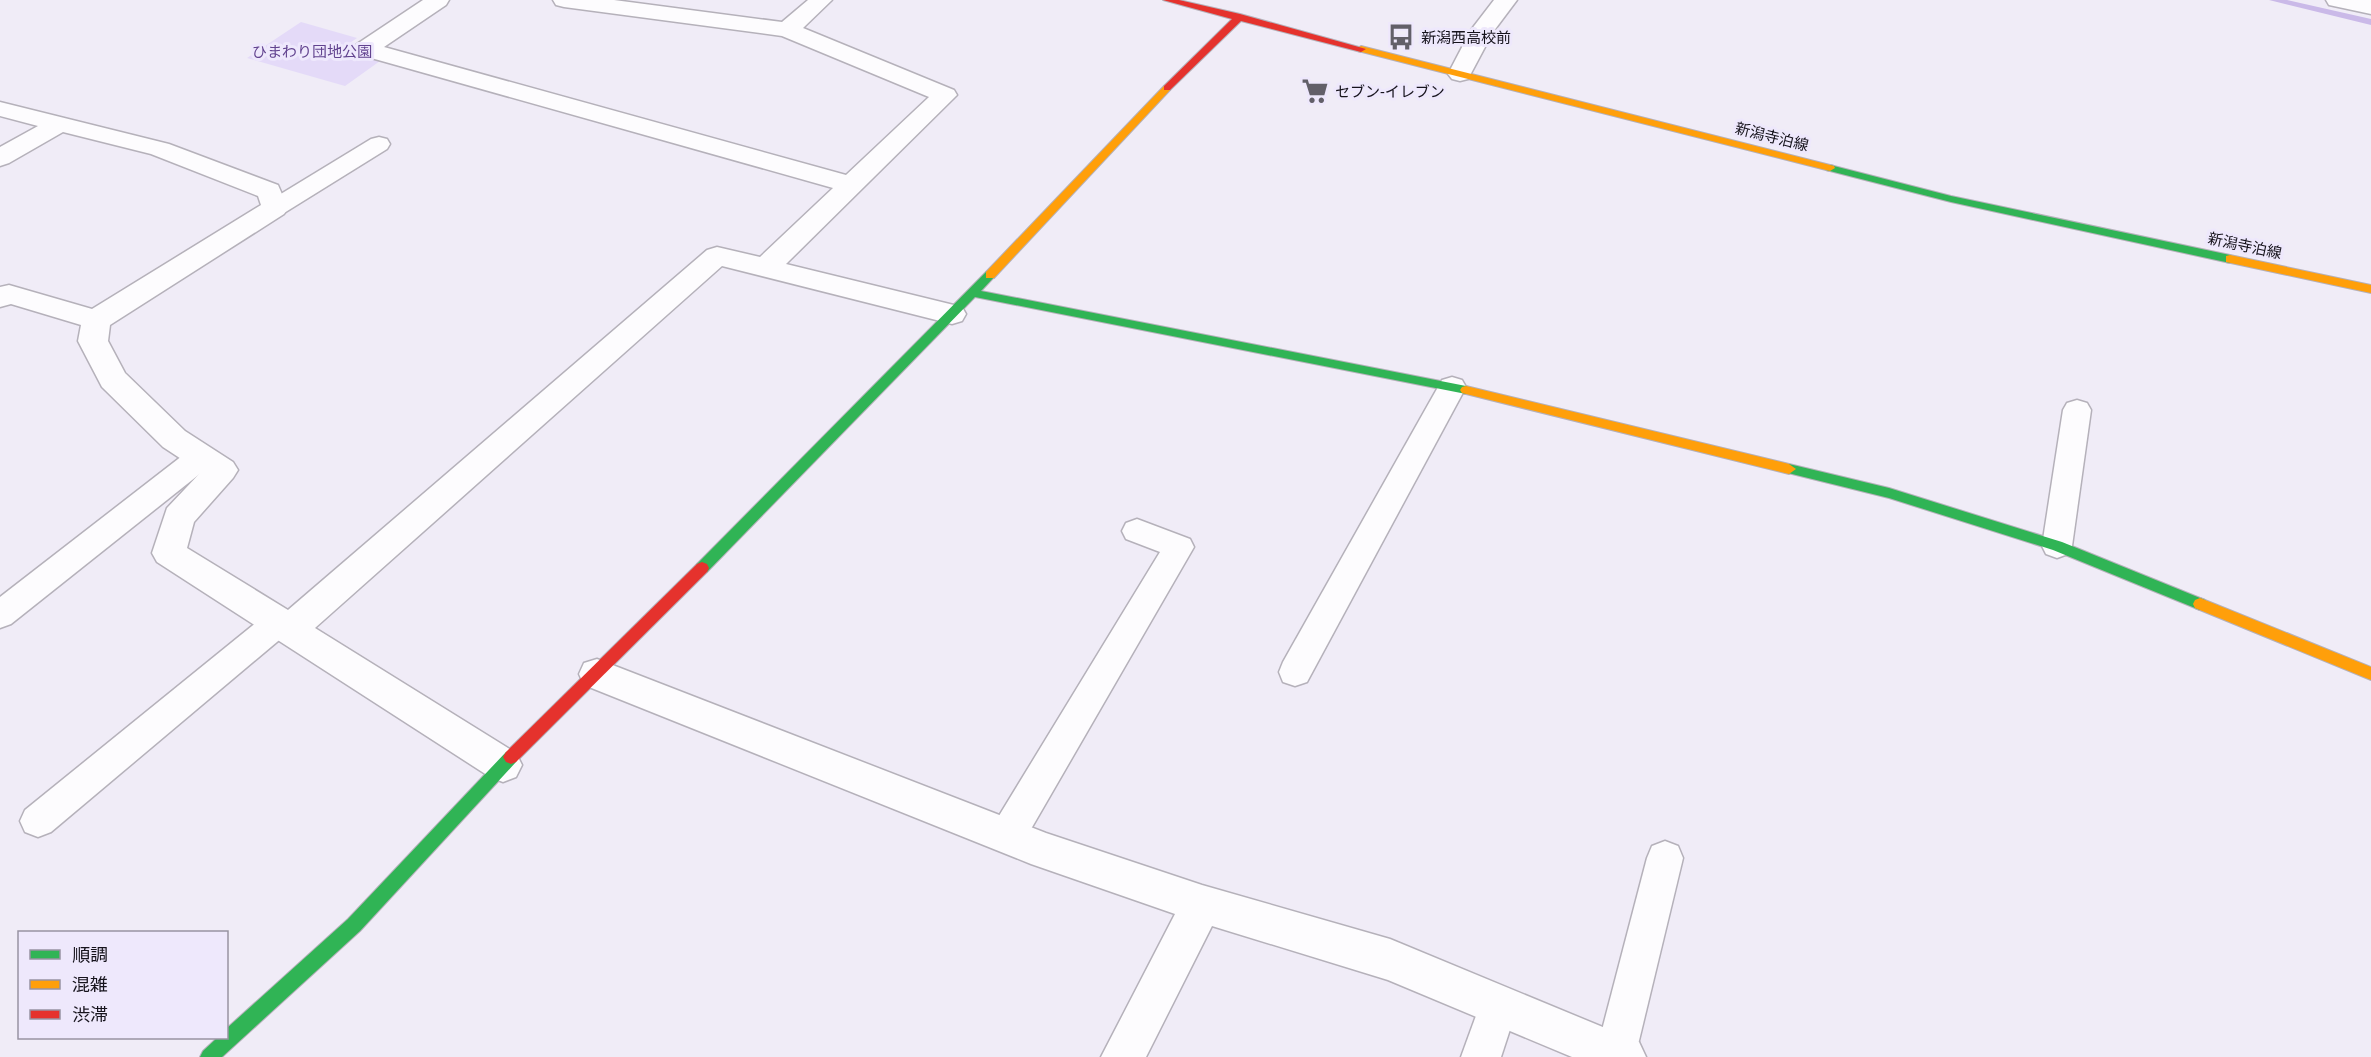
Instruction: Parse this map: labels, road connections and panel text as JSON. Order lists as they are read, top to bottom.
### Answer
{
  "streets": {
    "street": ["新潟寺泊線"]
  },
  "parks": ["ひまわり団地公園"],
  "places": {
    "bus stop": ["新潟西高校前"],
    "supermarket": ["セブン-イレブン"]
  },
  "legend": ["順調", "混雑", "渋滞"]
}
